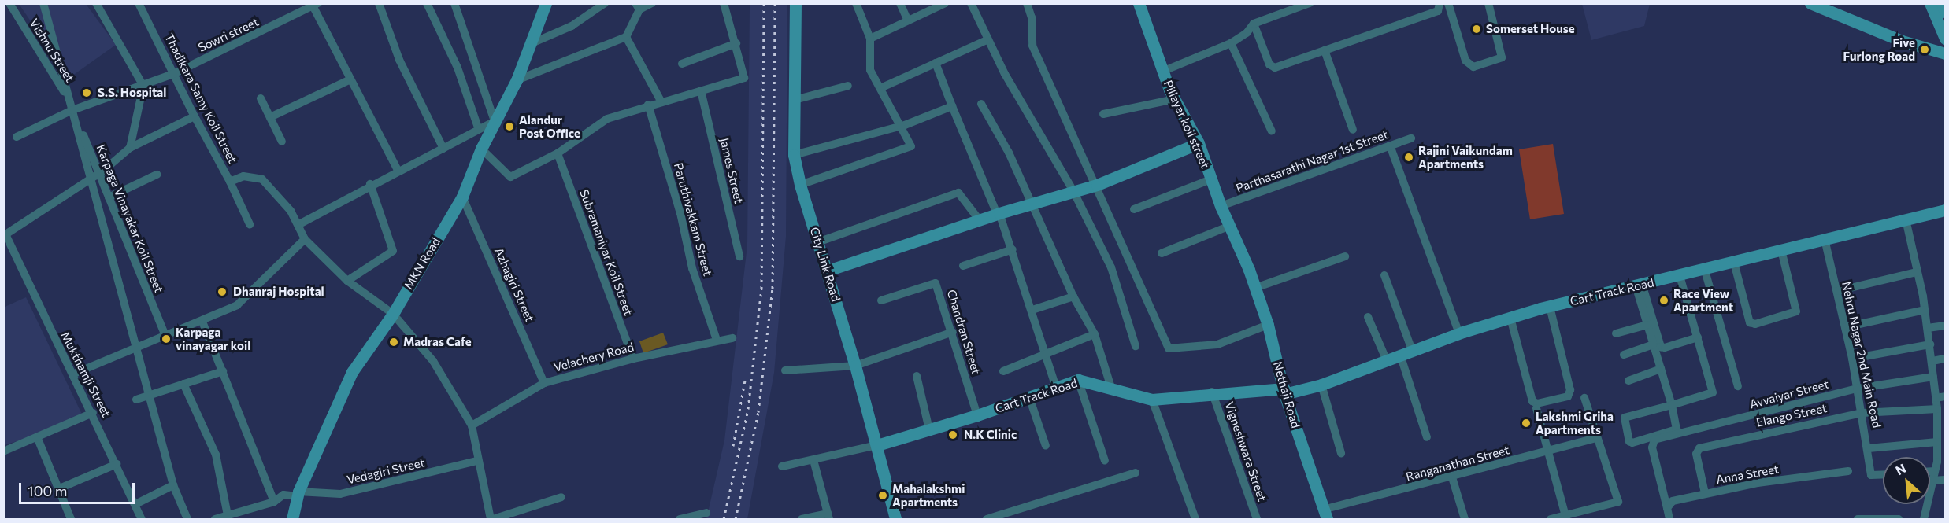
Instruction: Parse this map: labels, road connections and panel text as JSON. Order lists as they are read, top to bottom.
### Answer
{
  "streets": {
    "street": [
      "Sowri street",
      "Vishnu Street",
      "Thadikara Samy Koil Street",
      "Pillayar koil street",
      "Parthasarathi Nagar 1st Street",
      "James Street",
      "Karpaga Vinayakar Koil Street",
      "Paruthivakkam Street",
      "Subramaniyar Koil Street",
      "MKN Road",
      "City Link Road",
      "Azhagiri Street",
      "Cart Track Road",
      "Chandran Street",
      "Nehru Nagar 2nd Main Road",
      "Velachery Road",
      "Mukthamji Street",
      "Avvaiyar Street",
      "Nethaji Road",
      "Elango Street",
      "Vigneshwara Street",
      "Ranganathan Street",
      "Vedagiri Street",
      "Anna Street"
    ]
  },
  "crossings": [
    ["Sowri street", "Vishnu Street"],
    ["Sowri street", "Thadikara Samy Koil Street"],
    ["Sowri street", "Karpaga Vinayakar Koil Street"],
    ["Vishnu Street", "Karpaga Vinayakar Koil Street"],
    ["Thadikara Samy Koil Street", "MKN Road"],
    ["Thadikara Samy Koil Street", "Velachery Road"],
    ["Pillayar koil street", "Parthasarathi Nagar 1st Street"],
    ["Pillayar koil street", "Nethaji Road"],
    ["Karpaga Vinayakar Koil Street", "Mukthamji Street"],
    ["Paruthivakkam Street", "Velachery Road"],
    ["Subramaniyar Koil Street", "Velachery Road"],
    ["MKN Road", "Azhagiri Street"],
    ["MKN Road", "Vedagiri Street"],
    ["City Link Road", "Cart Track Road"],
    ["Azhagiri Street", "Velachery Road"],
    ["Cart Track Road", "Chandran Street"],
    ["Cart Track Road", "Nehru Nagar 2nd Main Road"],
    ["Cart Track Road", "Nethaji Road"],
    ["Cart Track Road", "Vigneshwara Street"],
    ["Nehru Nagar 2nd Main Road", "Avvaiyar Street"],
    ["Nehru Nagar 2nd Main Road", "Elango Street"],
    ["Avvaiyar Street", "Anna Street"],
    ["Nethaji Road", "Ranganathan Street"],
    ["Elango Street", "Anna Street"]
  ],
  "places": [
    "Somerset House",
    "Five Furlong Road",
    "S.S. Hospital",
    "Alandur Post Office",
    "Rajini Vaikundam Apartments",
    "Dhanraj Hospital",
    "Race View Apartment",
    "Karpaga vinayagar koil",
    "Madras Cafe",
    "Lakshmi Griha Apartments",
    "N.K Clinic",
    "Mahalakshmi Apartments"
  ],
  "scale_bar": "100 m",
  "north": "top left"
}
